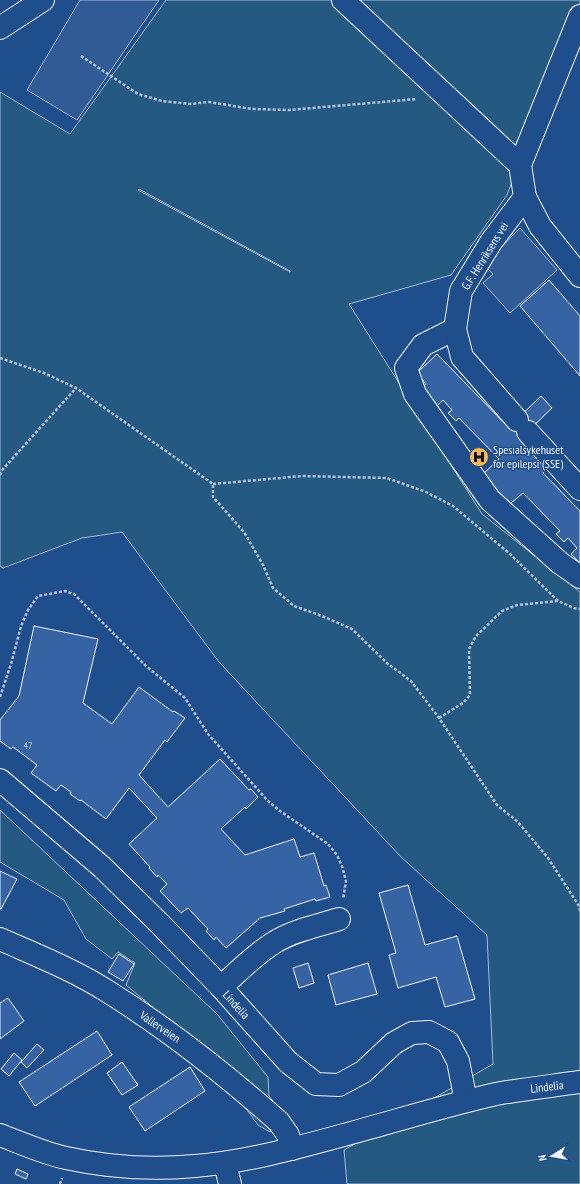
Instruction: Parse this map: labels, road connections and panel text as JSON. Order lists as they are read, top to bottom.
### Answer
{
  "streets": {
    "street": ["G.F. Henriksens vei", "Lindelia", "Vallerveien"]
  },
  "crossings": [
    ["Lindelia", "Vallerveien"]
  ],
  "places": {
    "hospital": ["Spesialsykehuset for epilepsi (SSE)"]
  },
  "house_numbers": ["47"],
  "north": "left"
}
